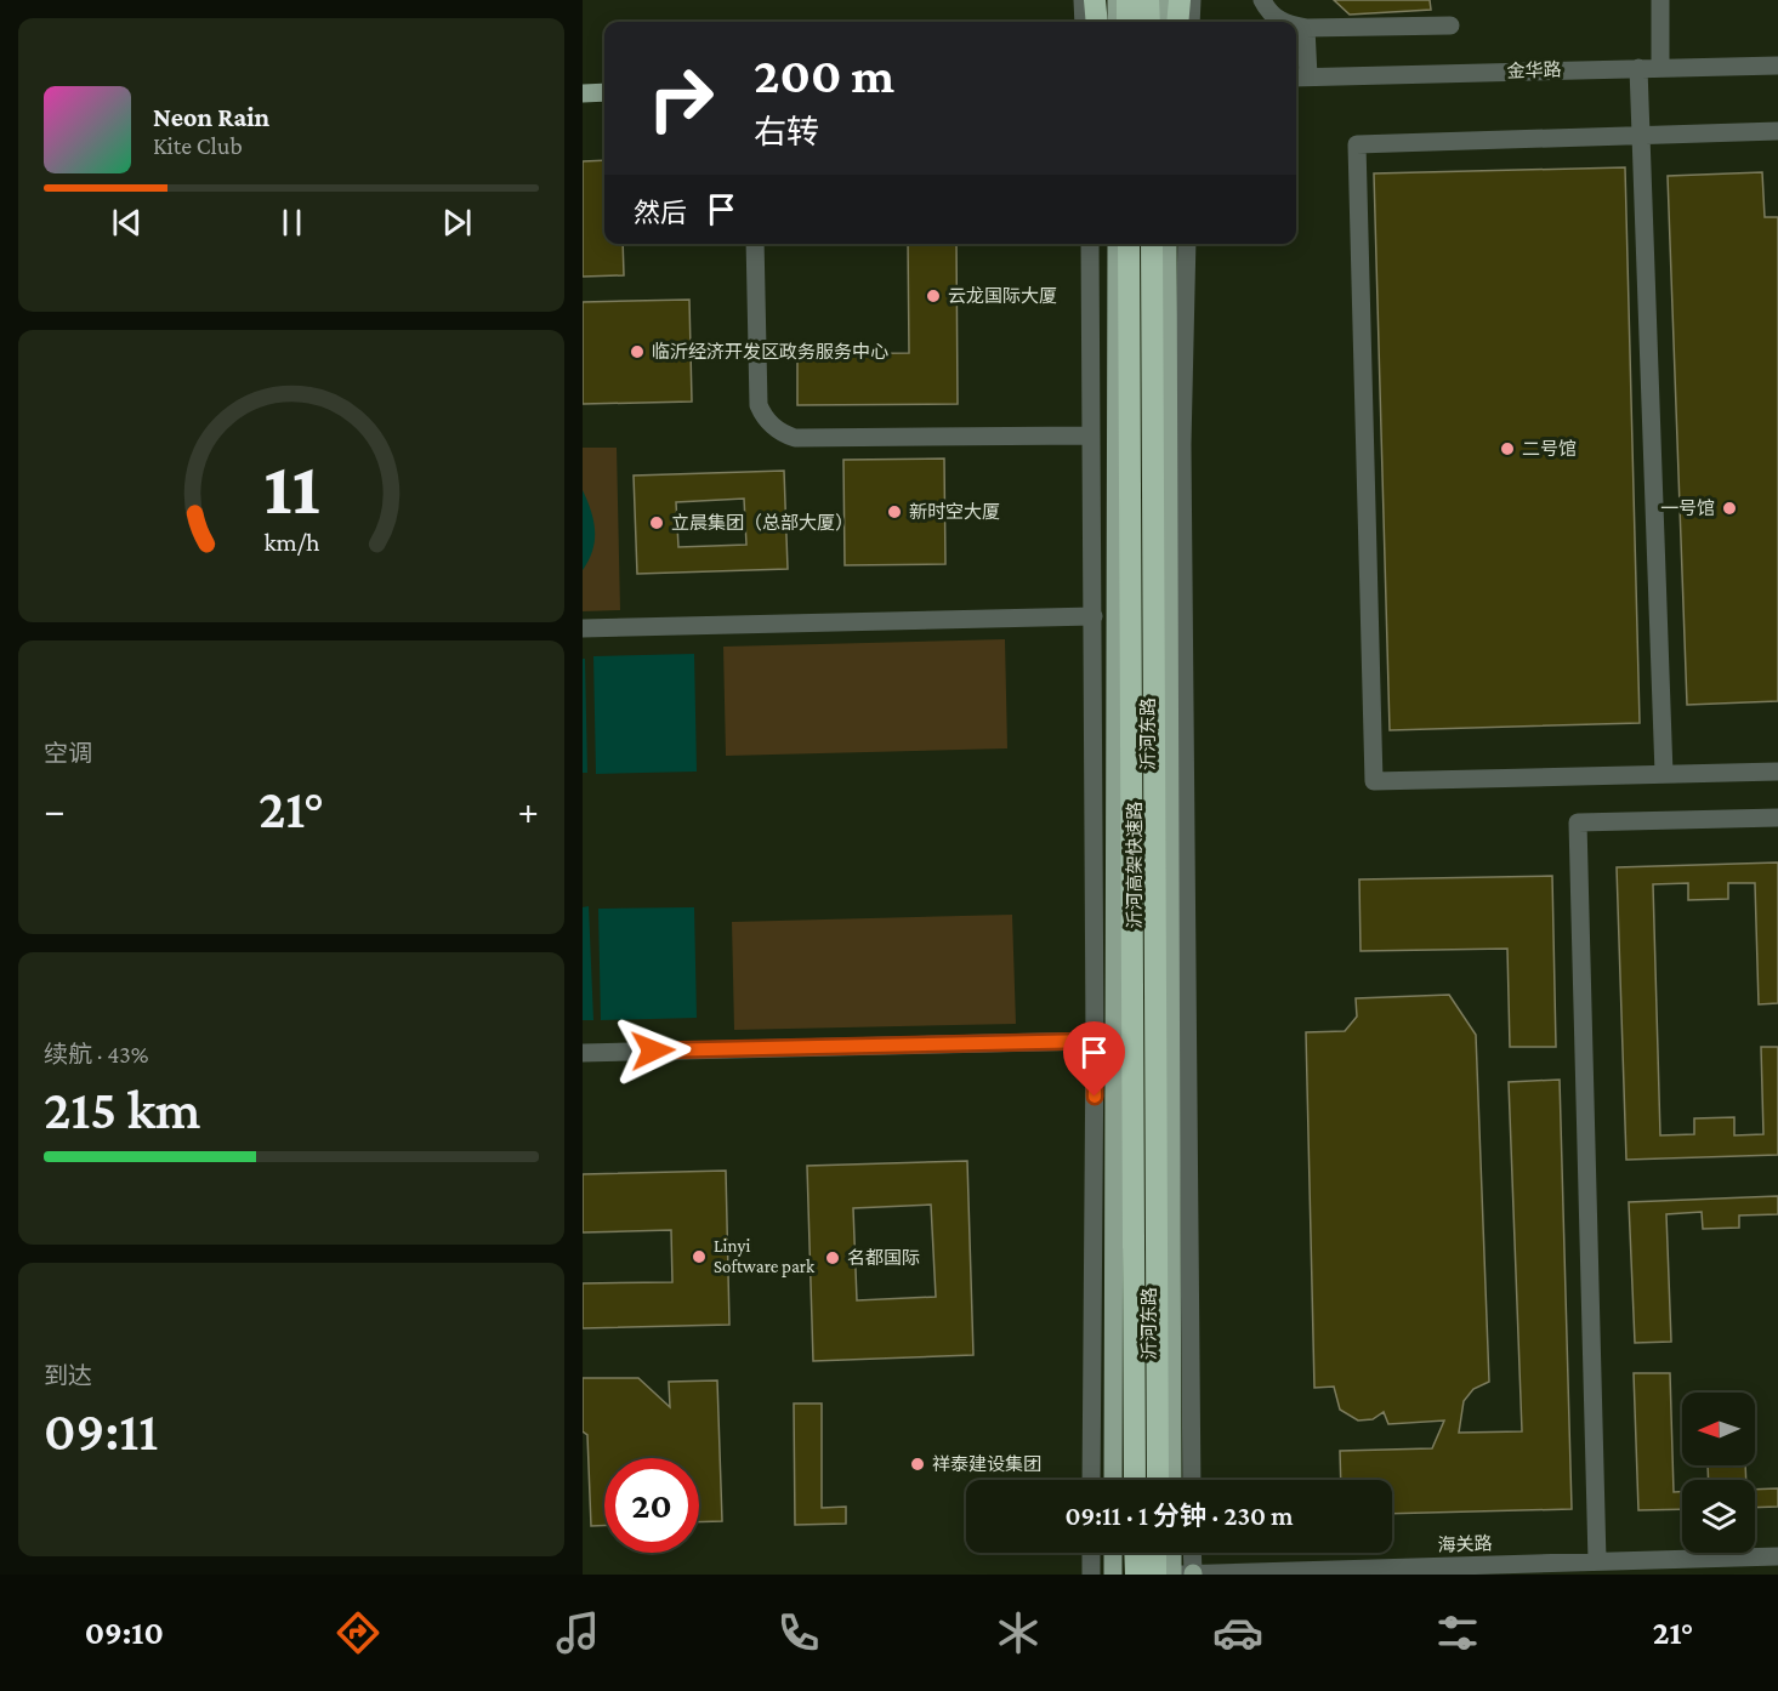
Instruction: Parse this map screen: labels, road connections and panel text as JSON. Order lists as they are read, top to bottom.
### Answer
{
  "streets": {
    "highway": ["沂河高架快速路"],
    "main road": ["沂河东路", "海关路"],
    "street": ["金华路"]
  },
  "places": [
    "云龙国际大厦",
    "临沂经济开发区政务服务中心",
    "二号馆",
    "一号馆",
    "新时空大厦",
    "立晨集团（总部大厦）",
    "Linyi Software park",
    "名都国际",
    "祥泰建设集团"
  ],
  "north": "left",
  "page": {
    "turn": ["200 m", "右转"],
    "song": ["Neon Rain", "Kite Club"],
    "then": "然后",
    "tile": [
      "空调",
      ["续航 · 43%", "215 km"],
      ["到达", "09:11"]
    ],
    "heat": ["−", "21°", "+"],
    "limit": "20",
    "trip": "09:11 · 1 分钟 · 230 m",
    "tabs": ["09:10", "21°"],
    "gauge": ["11", "km/h"]
  }
}
